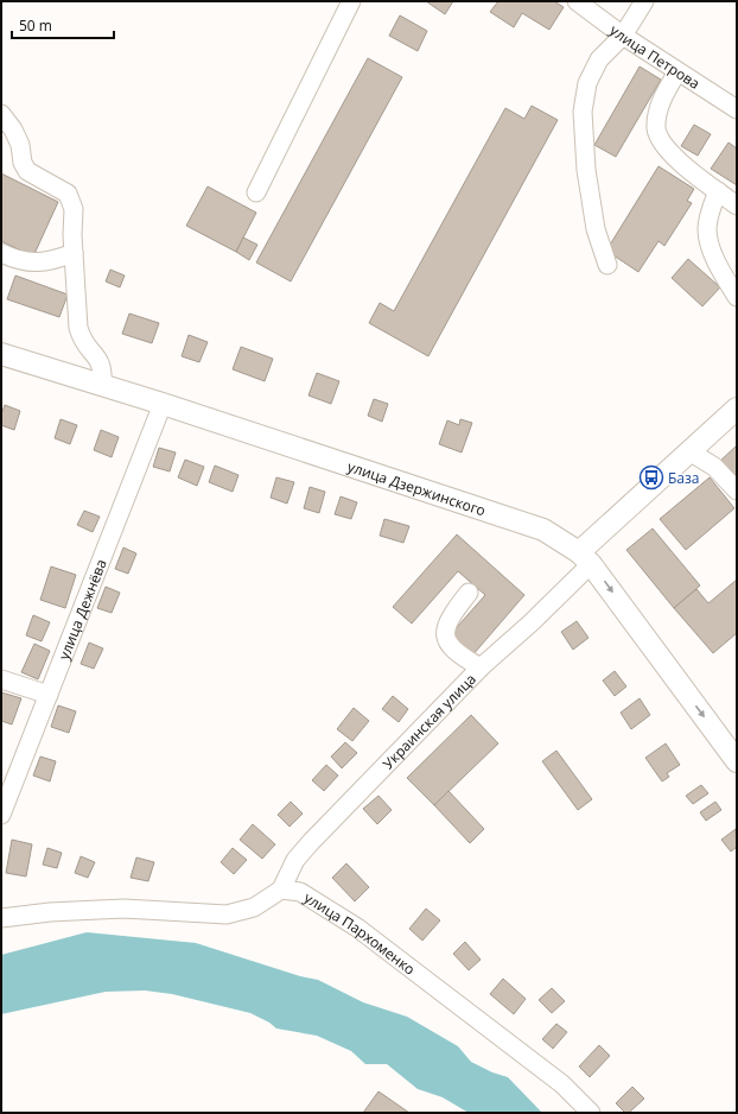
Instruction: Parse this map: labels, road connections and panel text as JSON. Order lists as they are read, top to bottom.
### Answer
{
  "streets": {
    "main road": ["улица Дзержинского", "Украинская улица"],
    "street": ["улица Петрова", "улица Дежнёва", "улица Пархоменко"]
  },
  "crossings": [
    ["улица Дзержинского", "улица Дежнёва"],
    ["улица Дзержинского", "Украинская улица"],
    ["Украинская улица", "улица Пархоменко"]
  ],
  "places": {
    "bus stop": ["База"]
  },
  "scale_bar": "50 m"
}
